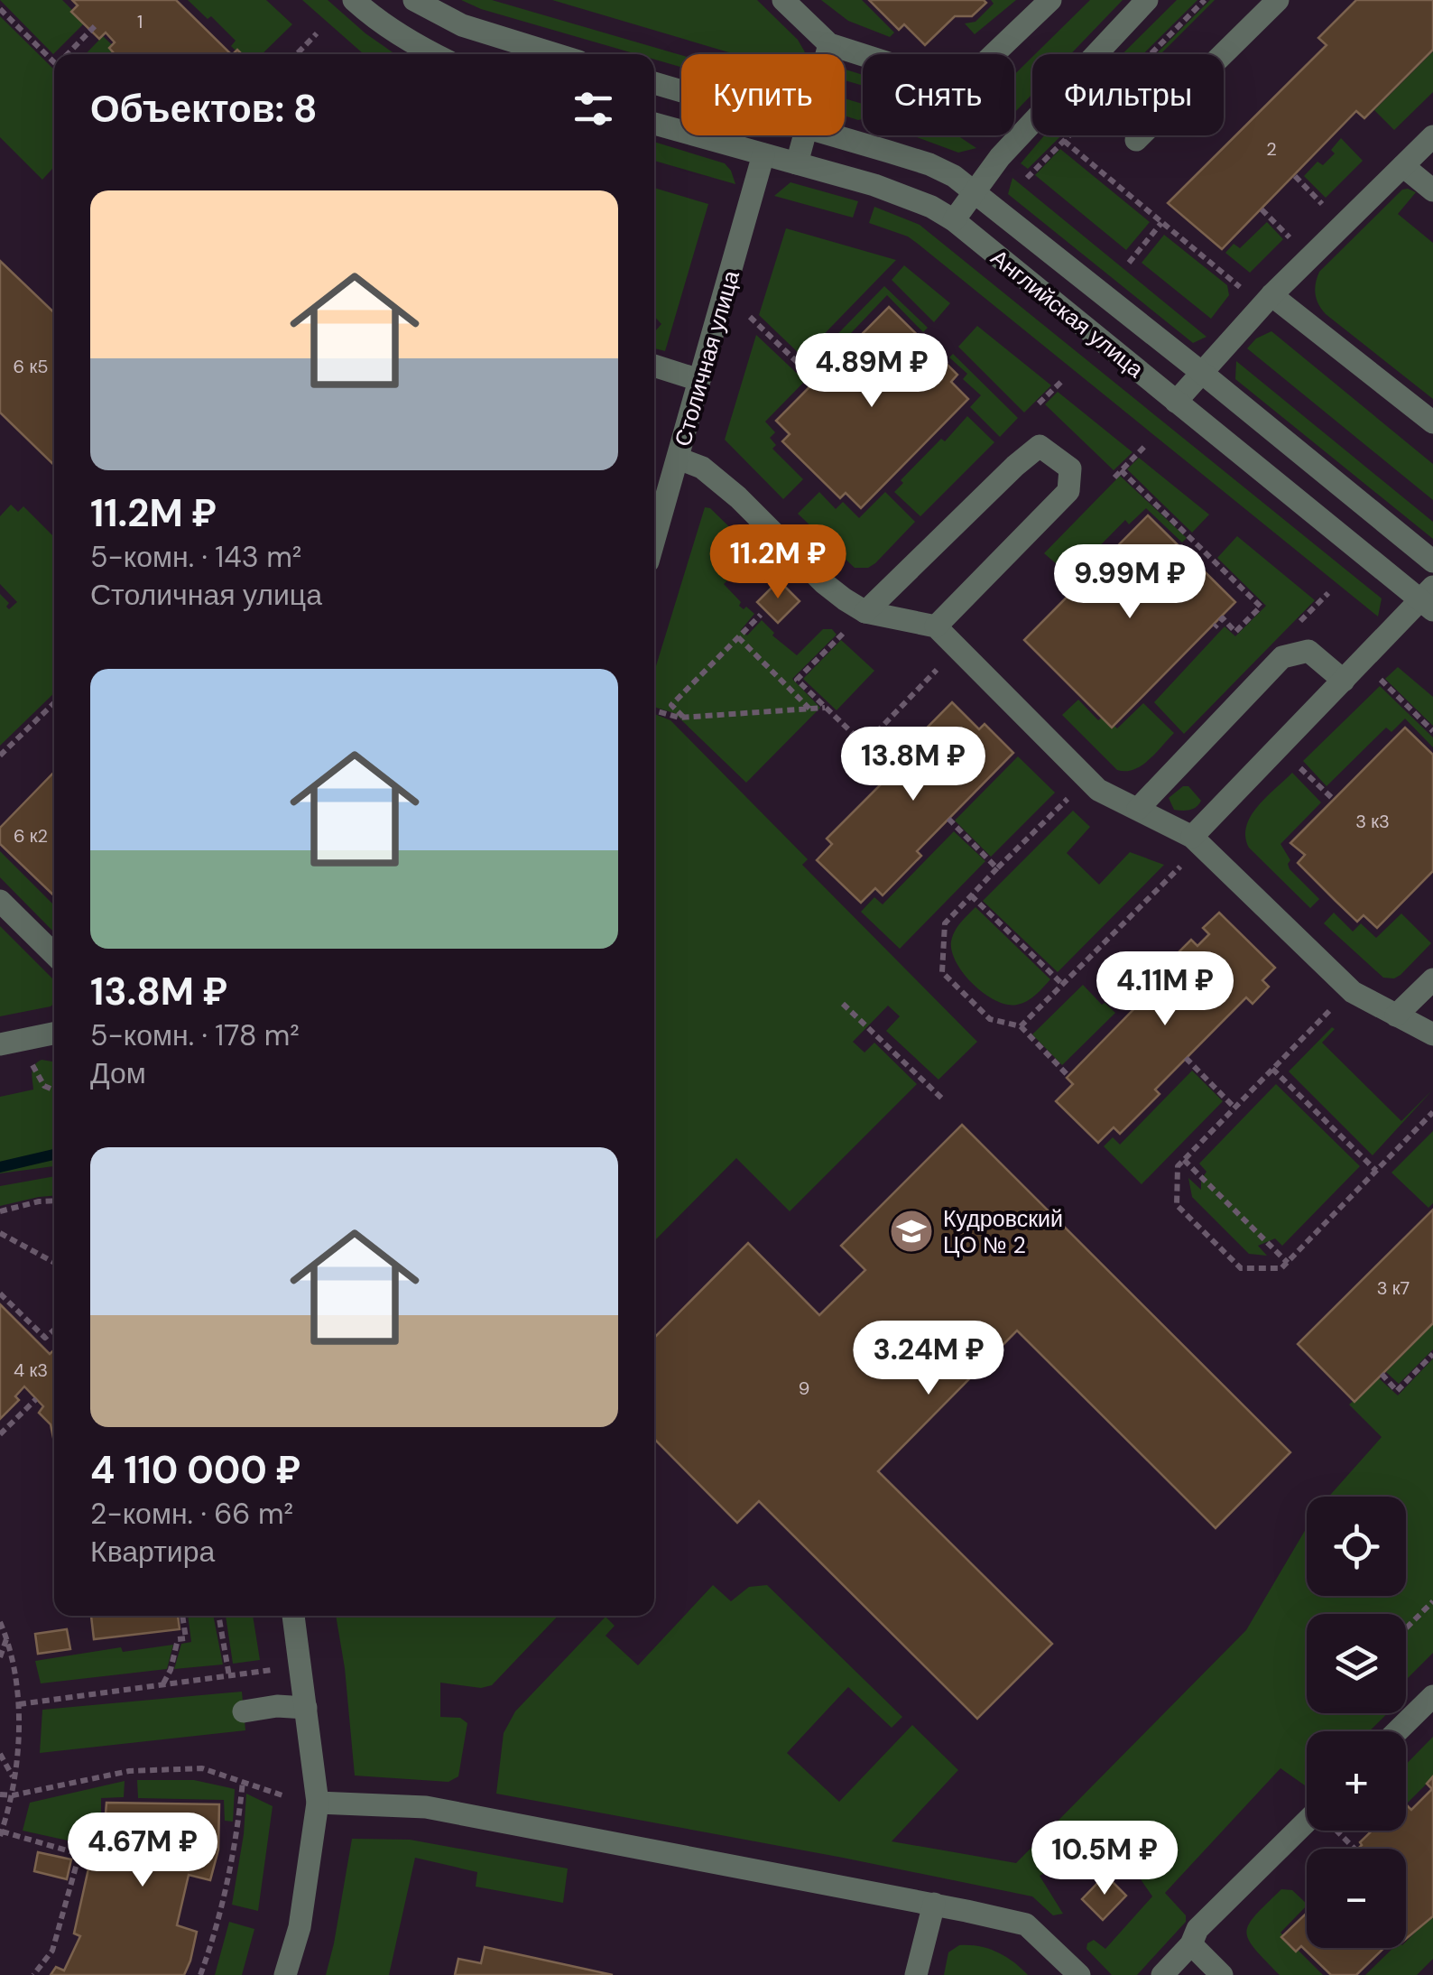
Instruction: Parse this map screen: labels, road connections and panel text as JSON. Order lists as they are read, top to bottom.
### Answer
{
  "streets": {
    "street": ["Английская улица", "Столичная улица"]
  },
  "crossings": [
    ["Английская улица", "Столичная улица"]
  ],
  "places": {
    "school or university": ["Кудровский ЦО № 2"]
  },
  "house_numbers": [
    "1",
    "2",
    "6 к5",
    "3 к3",
    "6 к2",
    "3 к7",
    "4 к3",
    "9"
  ],
  "page": {
    "chip": ["Купить", "Снять", "Фильтры"],
    "heading": "Объектов: 8",
    "list": [
      {
        "name": "11.2M ₽",
        "note": "5-комн. · 143 m² · Столичная улица"
      },
      {
        "name": "13.8M ₽",
        "note": "5-комн. · 178 m² · Дом"
      },
      {
        "name": "4 110 000 ₽",
        "note": "2-комн. · 66 m² · Квартира"
      }
    ],
    "price": [
      "4.89M ₽",
      "11.2M ₽",
      "9.99M ₽",
      "13.8M ₽",
      "4.11M ₽",
      "3.24M ₽",
      "4.67M ₽",
      "10.5M ₽"
    ],
    "map_buttons": ["+", "−"]
  }
}
